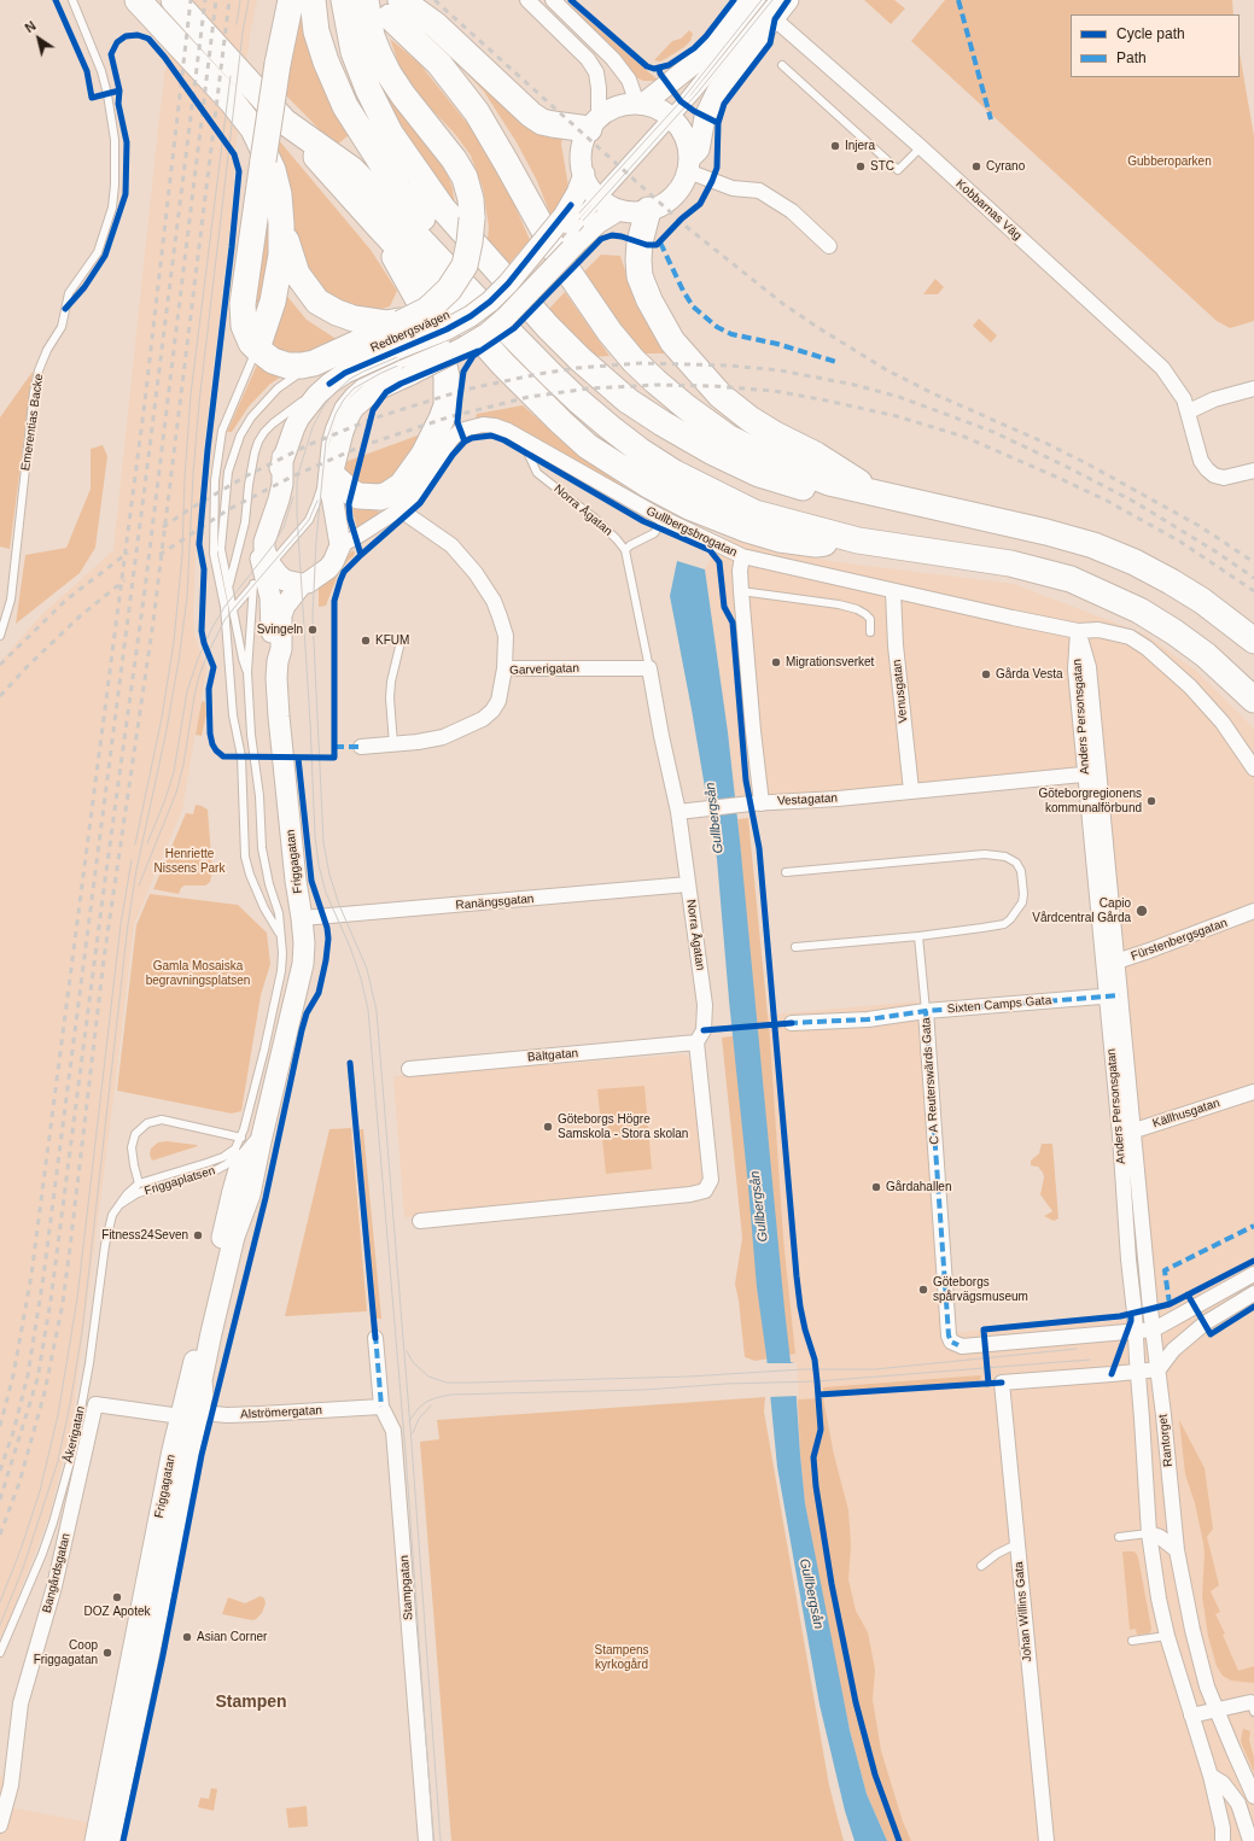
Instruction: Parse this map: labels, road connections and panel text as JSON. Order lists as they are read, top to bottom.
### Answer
{
  "streets": {
    "main road": ["Redbergsvägen", "Friggagatan"],
    "street": [
      "Kobbarnas Väg",
      "Norra Ågatan",
      "Gullbergsbrogatan",
      "Garverigatan",
      "Venusgatan",
      "Anders Personsgatan",
      "Vestagatan",
      "Ranängsgatan",
      "Fürstenbergsgatan",
      "Sixten Camps Gata",
      "Bältgatan",
      "C A Reuterswärds Gata",
      "Källhusgatan",
      "Alströmergatan",
      "Rantorget",
      "Bangårdsgatan",
      "Stampgatan",
      "Johan Willins Gata"
    ],
    "lane": ["Emerentias Backe", "Friggaplatsen", "Åkerigatan"]
  },
  "crossings": [
    ["Redbergsvägen", "Gullbergsbrogatan"],
    ["Redbergsvägen", "Friggagatan"],
    ["Norra Ågatan", "Gullbergsbrogatan"],
    ["Norra Ågatan", "Garverigatan"],
    ["Norra Ågatan", "Ranängsgatan"],
    ["Norra Ågatan", "Bältgatan"],
    ["Gullbergsbrogatan", "Venusgatan"],
    ["Gullbergsbrogatan", "Anders Personsgatan"],
    ["Gullbergsbrogatan", "Vestagatan"],
    ["Venusgatan", "Vestagatan"],
    ["Anders Personsgatan", "Vestagatan"],
    ["Anders Personsgatan", "Fürstenbergsgatan"],
    ["Anders Personsgatan", "Sixten Camps Gata"],
    ["Anders Personsgatan", "C A Reuterswärds Gata"],
    ["Anders Personsgatan", "Källhusgatan"],
    ["Anders Personsgatan", "Rantorget"],
    ["Friggagatan", "Ranängsgatan"],
    ["Friggagatan", "Friggaplatsen"],
    ["Friggagatan", "Alströmergatan"],
    ["Friggagatan", "Bangårdsgatan"],
    ["Sixten Camps Gata", "C A Reuterswärds Gata"],
    ["C A Reuterswärds Gata", "Rantorget"],
    ["Friggaplatsen", "Åkerigatan"],
    ["Alströmergatan", "Bangårdsgatan"],
    ["Alströmergatan", "Stampgatan"],
    ["Rantorget", "Johan Willins Gata"]
  ],
  "districts": ["Stampen"],
  "water": ["Gullbergsån"],
  "parks": [
    "Gubberoparken",
    "Henriette Nissens Park",
    "Gamla Mosaiska begravningsplatsen",
    "Stampens kyrkogård"
  ],
  "places": [
    "Injera",
    "STC",
    "Cyrano",
    "Svingeln",
    "KFUM",
    "Migrationsverket",
    "Gårda Vesta",
    "Göteborgregionens kommunalförbund",
    "Capio Vårdcentral Gårda",
    "Göteborgs Högre Samskola - Stora skolan",
    "Gårdahallen",
    "Fitness24Seven",
    "Göteborgs spårvägsmuseum",
    "DOZ Apotek",
    "Asian Corner",
    "Coop Friggagatan"
  ],
  "legend": ["Cycle path", "Path"],
  "north": "top left"
}
